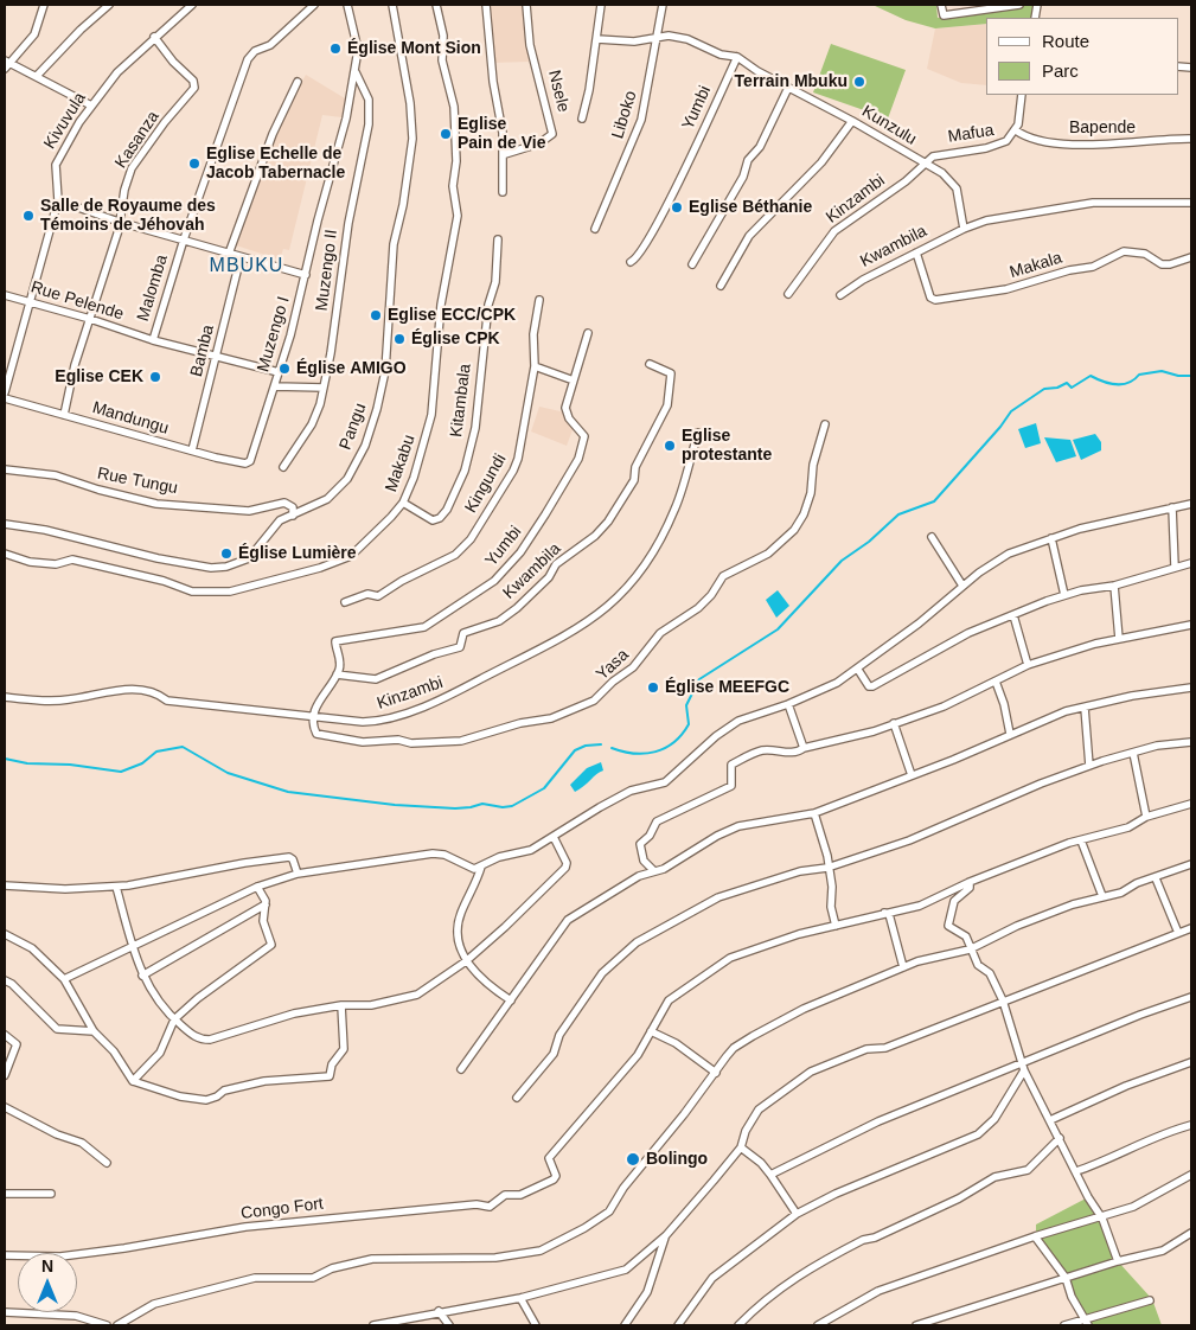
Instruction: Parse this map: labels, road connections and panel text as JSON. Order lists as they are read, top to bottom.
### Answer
{
  "streets": {
    "street": [
      "Nsele",
      "Yumbi",
      "Liboko",
      "Kivuvula",
      "Kunzulu",
      "Bapende",
      "Mafua",
      "Kasanza",
      "Kinzambi",
      "Kwambila",
      "Makala",
      "Muzengo II",
      "Malomba",
      "Rue Pelende",
      "Muzengo I",
      "Bamba",
      "Kitambala",
      "Mandungu",
      "Pangu",
      "Makabu",
      "Rue Tungu",
      "Kingundi",
      "Yasa",
      "Congo Fort"
    ]
  },
  "crossings": [
    ["Yumbi", "Kunzulu"],
    ["Yumbi", "Kwambila"],
    ["Liboko", "Kunzulu"],
    ["Kivuvula", "Kasanza"],
    ["Kivuvula", "Rue Pelende"],
    ["Kunzulu", "Mafua"],
    ["Kunzulu", "Kinzambi"],
    ["Kunzulu", "Kwambila"],
    ["Bapende", "Mafua"],
    ["Mafua", "Kinzambi"],
    ["Kasanza", "Rue Pelende"],
    ["Kasanza", "Mandungu"],
    ["Kinzambi", "Yasa"],
    ["Kwambila", "Makala"],
    ["Muzengo II", "Muzengo I"],
    ["Malomba", "Rue Pelende"],
    ["Rue Pelende", "Muzengo I"],
    ["Rue Pelende", "Bamba"],
    ["Muzengo I", "Mandungu"],
    ["Bamba", "Mandungu"],
    ["Kitambala", "Makabu"],
    ["Pangu", "Rue Tungu"]
  ],
  "districts": ["MBUKU"],
  "places": [
    "Église Mont Sion",
    "Terrain Mbuku",
    "Eglise Pain de Vie",
    "Eglise Echelle de Jacob Tabernacle",
    "Eglise Béthanie",
    "Salle de Royaume des Témoins de Jéhovah",
    "Eglise ECC/CPK",
    "Église CPK",
    "Église AMIGO",
    "Eglise CEK",
    "Eglise protestante",
    "Église Lumière",
    "Église MEEFGC",
    "Bolingo"
  ],
  "legend": ["Route", "Parc"],
  "north": "top"
}
